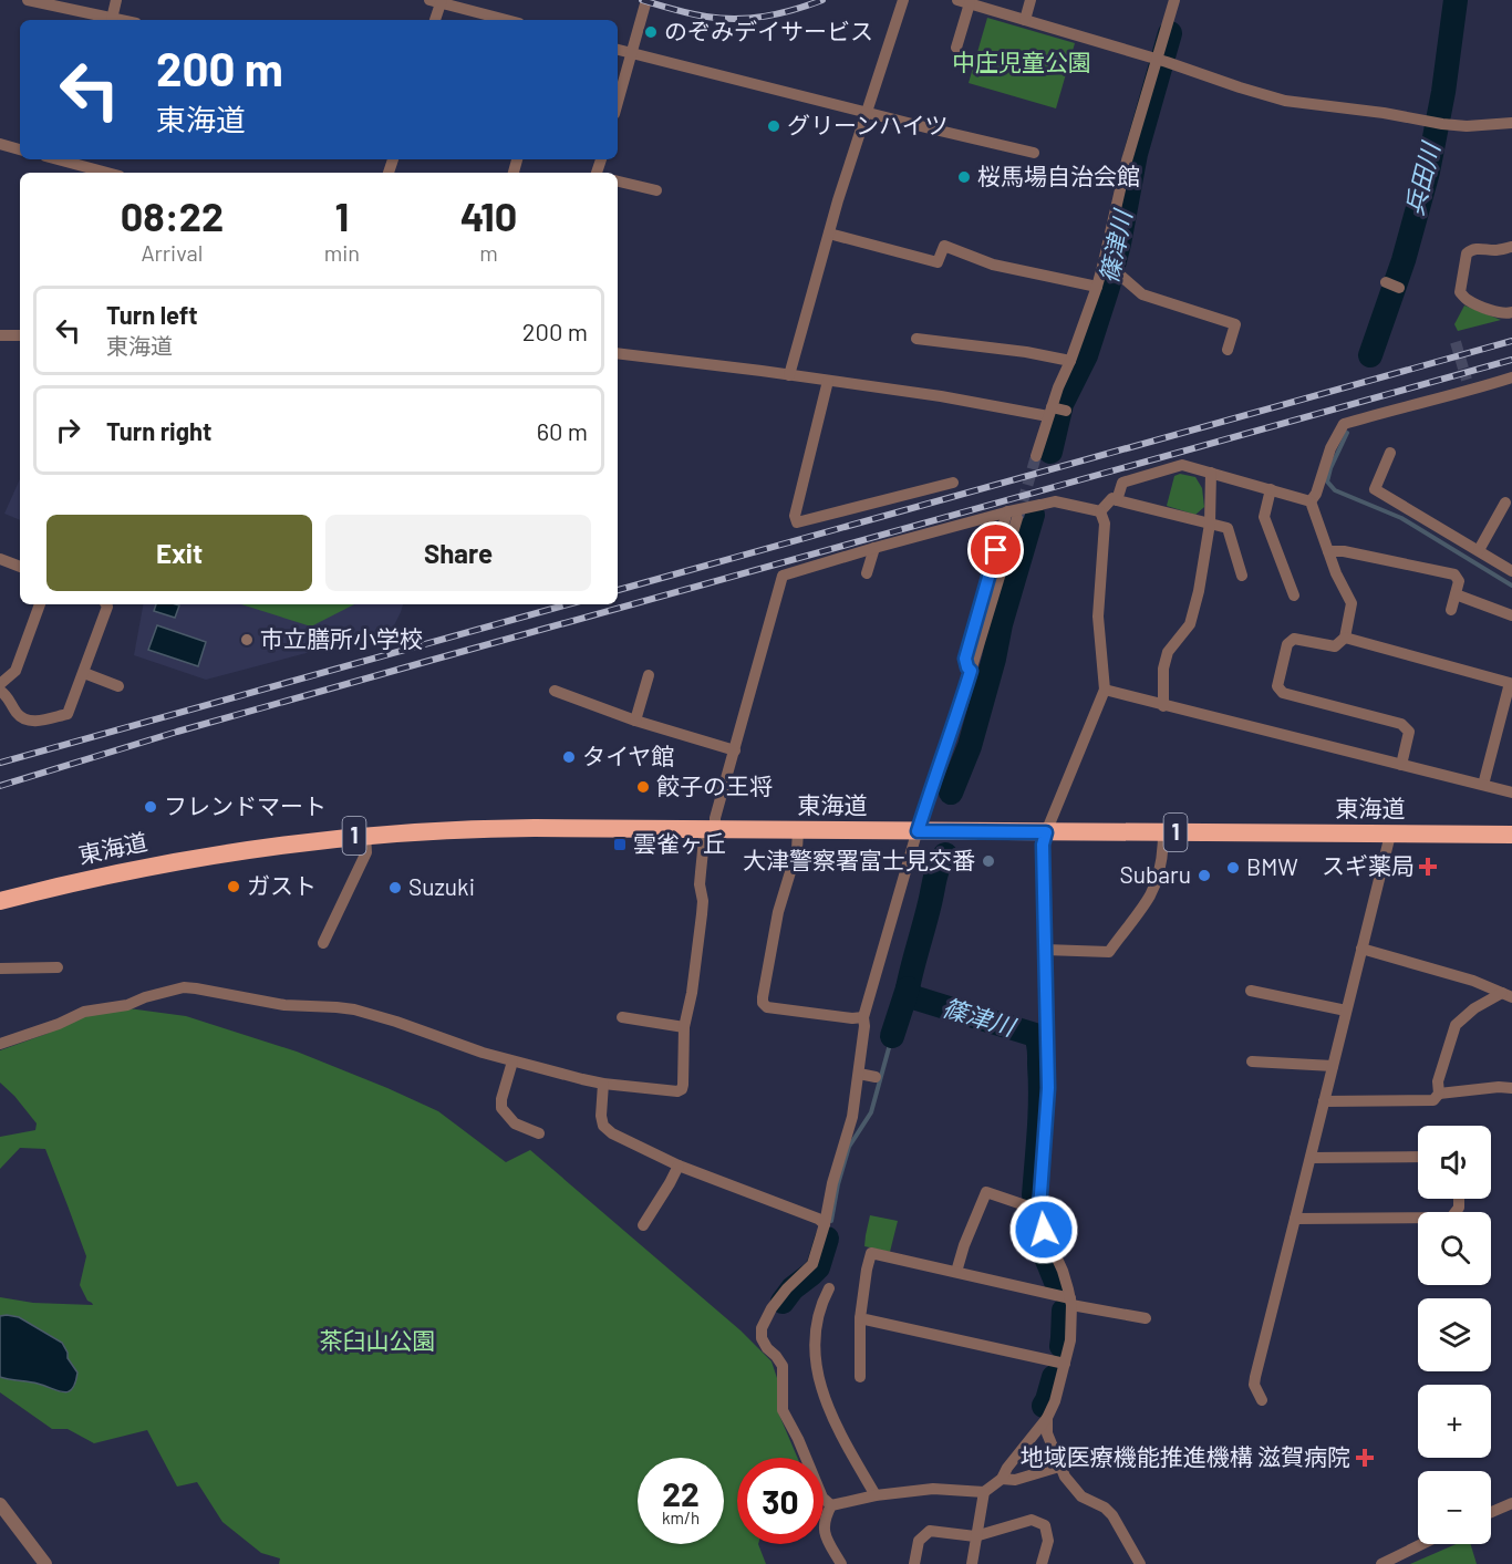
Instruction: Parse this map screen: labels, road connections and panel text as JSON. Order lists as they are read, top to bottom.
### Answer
{
  "streets": {
    "highway": ["東海道", "1"]
  },
  "water": ["兵田川", "篠津川"],
  "parks": ["中庄児童公園", "茶臼山公園"],
  "places": {
    "other": [
      "のぞみデイサービス",
      "グリーンハイツ",
      "桜馬場自治会館",
      "市立膳所小学校",
      "タイヤ館",
      "餃子の王将",
      "フレンドマート",
      "大津警察署富士見交番",
      "BMW",
      "Subaru",
      "ガスト",
      "Suzuki"
    ],
    "transit": ["雲雀ヶ丘"],
    "health": ["スギ薬局", "地域医療機能推進機構 滋賀病院"]
  },
  "page": {
    "turn": ["200 m", "東海道"],
    "eta": [
      "08:22",
      "Arrival",
      "1",
      "min",
      "410",
      "m"
    ],
    "list": [
      {
        "name": "Turn left",
        "note": "東海道",
        "value": "200 m"
      },
      {
        "name": "Turn right",
        "value": "60 m"
      }
    ],
    "buttons": ["Exit", "Share"],
    "map_buttons": ["+", "−"],
    "speed": "22 km/h",
    "limit": "30"
  }
}
